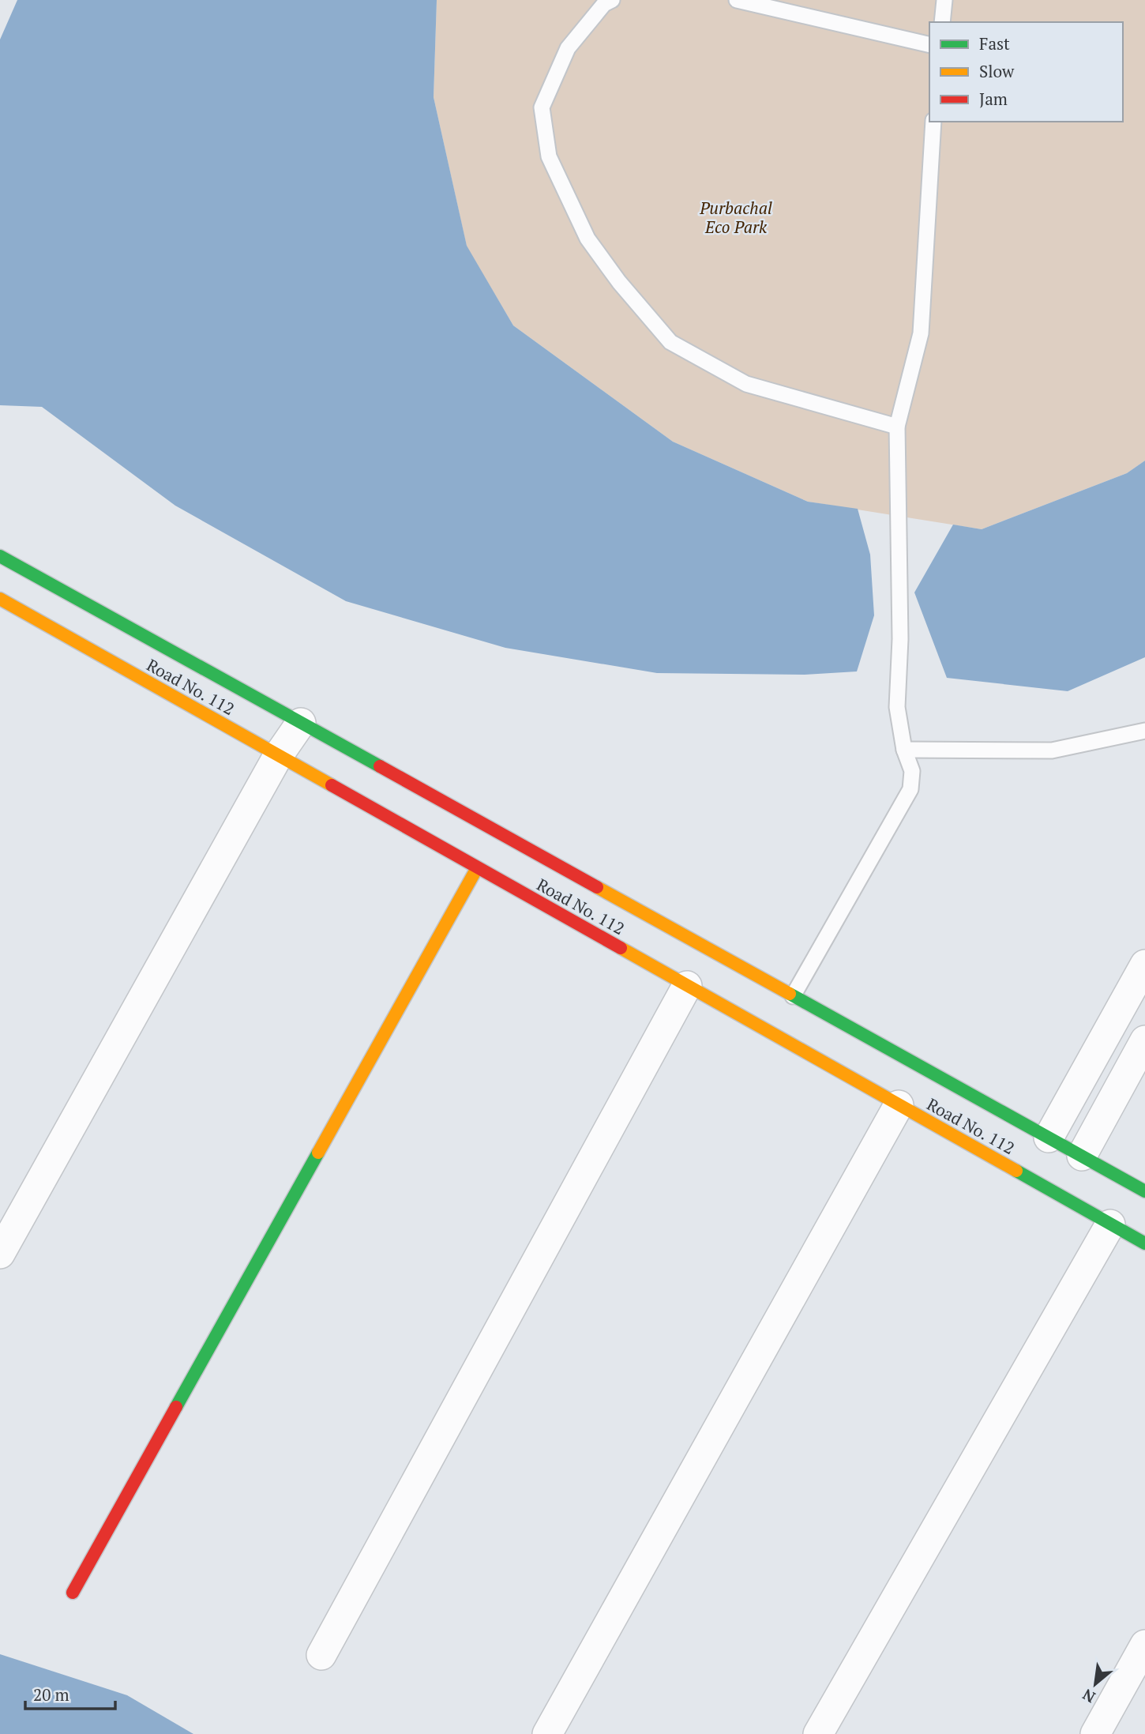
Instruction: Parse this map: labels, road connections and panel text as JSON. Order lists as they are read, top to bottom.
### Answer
{
  "streets": {
    "street": ["Road No. 112"]
  },
  "parks": ["Purbachal Eco Park"],
  "legend": ["Fast", "Slow", "Jam"],
  "scale_bar": "20 m",
  "north": "bottom left"
}
